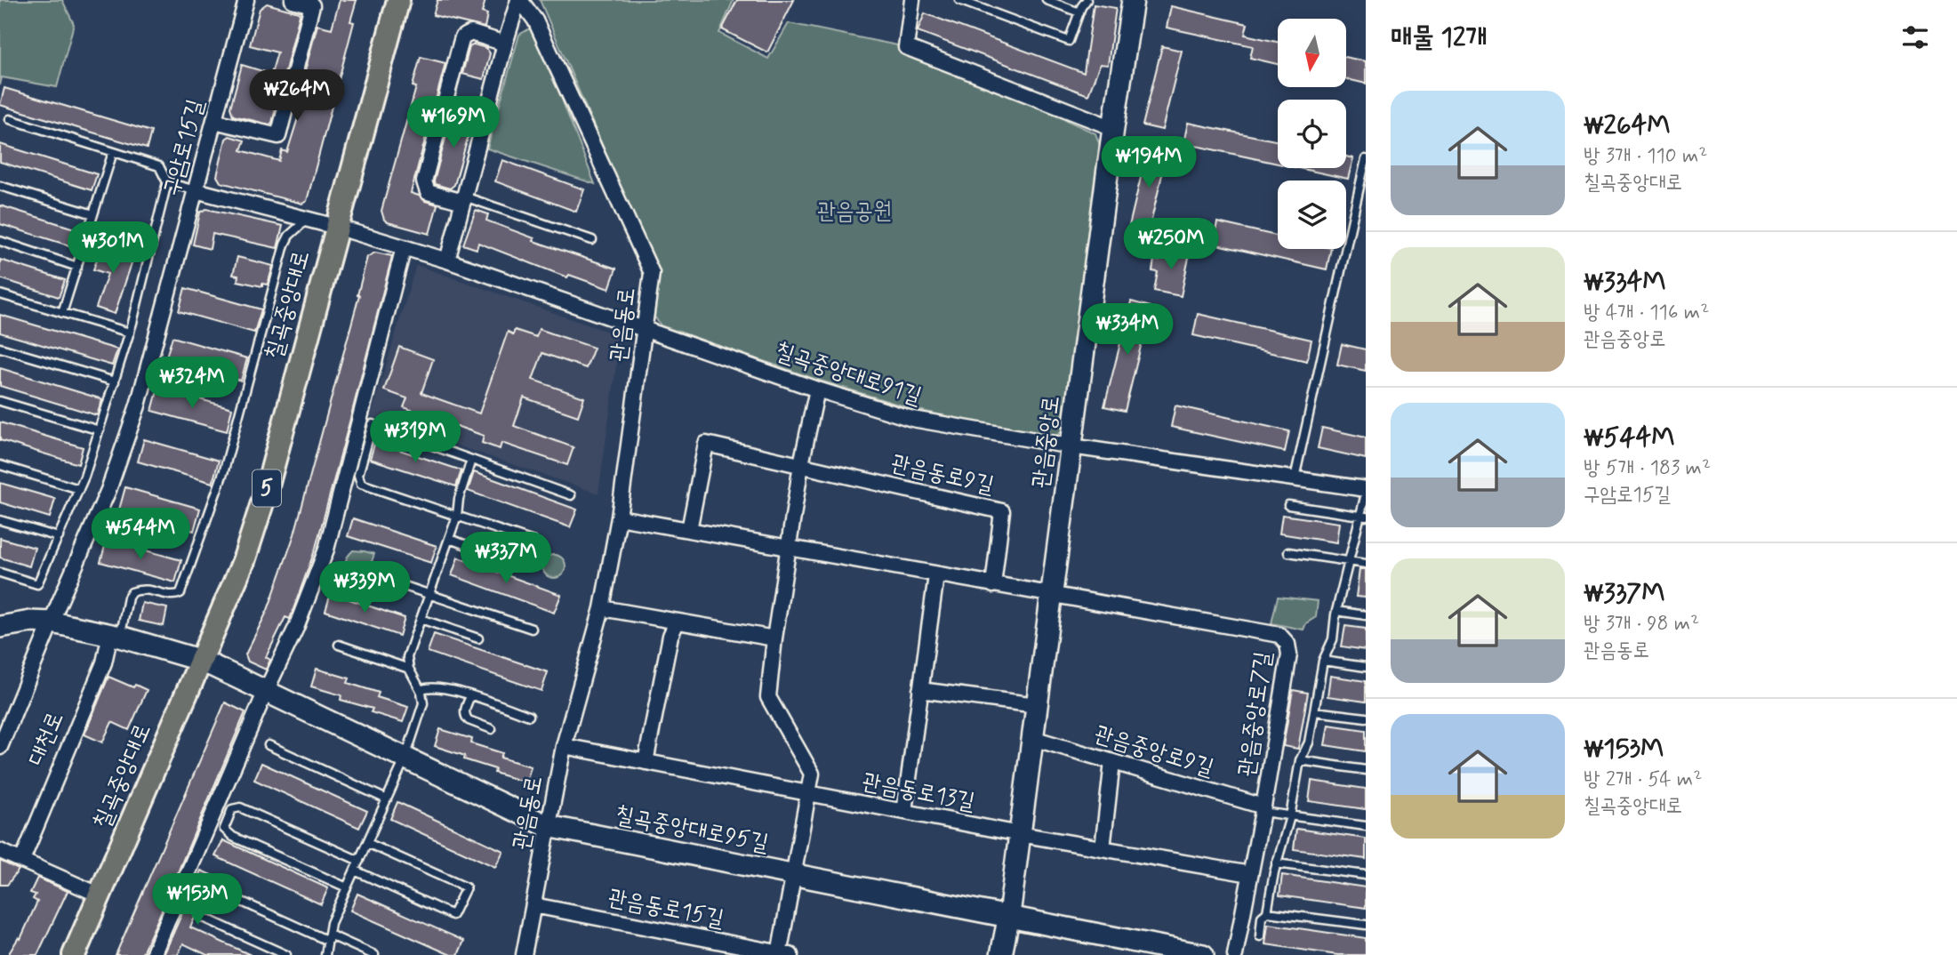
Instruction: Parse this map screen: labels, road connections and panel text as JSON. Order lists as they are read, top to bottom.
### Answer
{
  "streets": {
    "main road": [
      "칠곡중앙대로",
      "관음중앙로",
      "5",
      "칠곡중앙대로95길"
    ],
    "street": [
      "구암로15길",
      "관음동로",
      "칠곡중앙대로91길",
      "관음동로9길",
      "관음중앙로7길",
      "대천로",
      "관음중앙로9길",
      "관음동로13길",
      "관음동로15길"
    ]
  },
  "crossings": [
    ["구암로15길", "칠곡중앙대로91길"],
    ["구암로15길", "대천로"],
    ["칠곡중앙대로", "칠곡중앙대로91길"],
    ["칠곡중앙대로", "칠곡중앙대로95길"],
    ["관음동로", "칠곡중앙대로91길"],
    ["관음동로", "관음동로13길"],
    ["관음동로", "칠곡중앙대로95길"],
    ["관음동로", "관음동로15길"],
    ["칠곡중앙대로91길", "관음중앙로"],
    ["관음중앙로", "관음중앙로7길"],
    ["관음중앙로", "관음중앙로9길"],
    ["관음중앙로", "관음동로13길"],
    ["관음중앙로", "칠곡중앙대로95길"],
    ["관음중앙로7길", "관음중앙로9길"]
  ],
  "parks": ["관음공원"],
  "north": "bottom",
  "page": {
    "heading": "매물 12개",
    "price": [
      "₩264M",
      "₩169M",
      "₩194M",
      "₩250M",
      "₩301M",
      "₩334M",
      "₩324M",
      "₩319M",
      "₩544M",
      "₩337M",
      "₩339M",
      "₩153M"
    ],
    "list": [
      {
        "name": "₩264M",
        "note": "방 3개 · 110 m² · 칠곡중앙대로"
      },
      {
        "name": "₩334M",
        "note": "방 4개 · 116 m² · 관음중앙로"
      },
      {
        "name": "₩544M",
        "note": "방 5개 · 183 m² · 구암로15길"
      },
      {
        "name": "₩337M",
        "note": "방 3개 · 98 m² · 관음동로"
      },
      {
        "name": "₩153M",
        "note": "방 2개 · 54 m² · 칠곡중앙대로"
      }
    ]
  }
}
